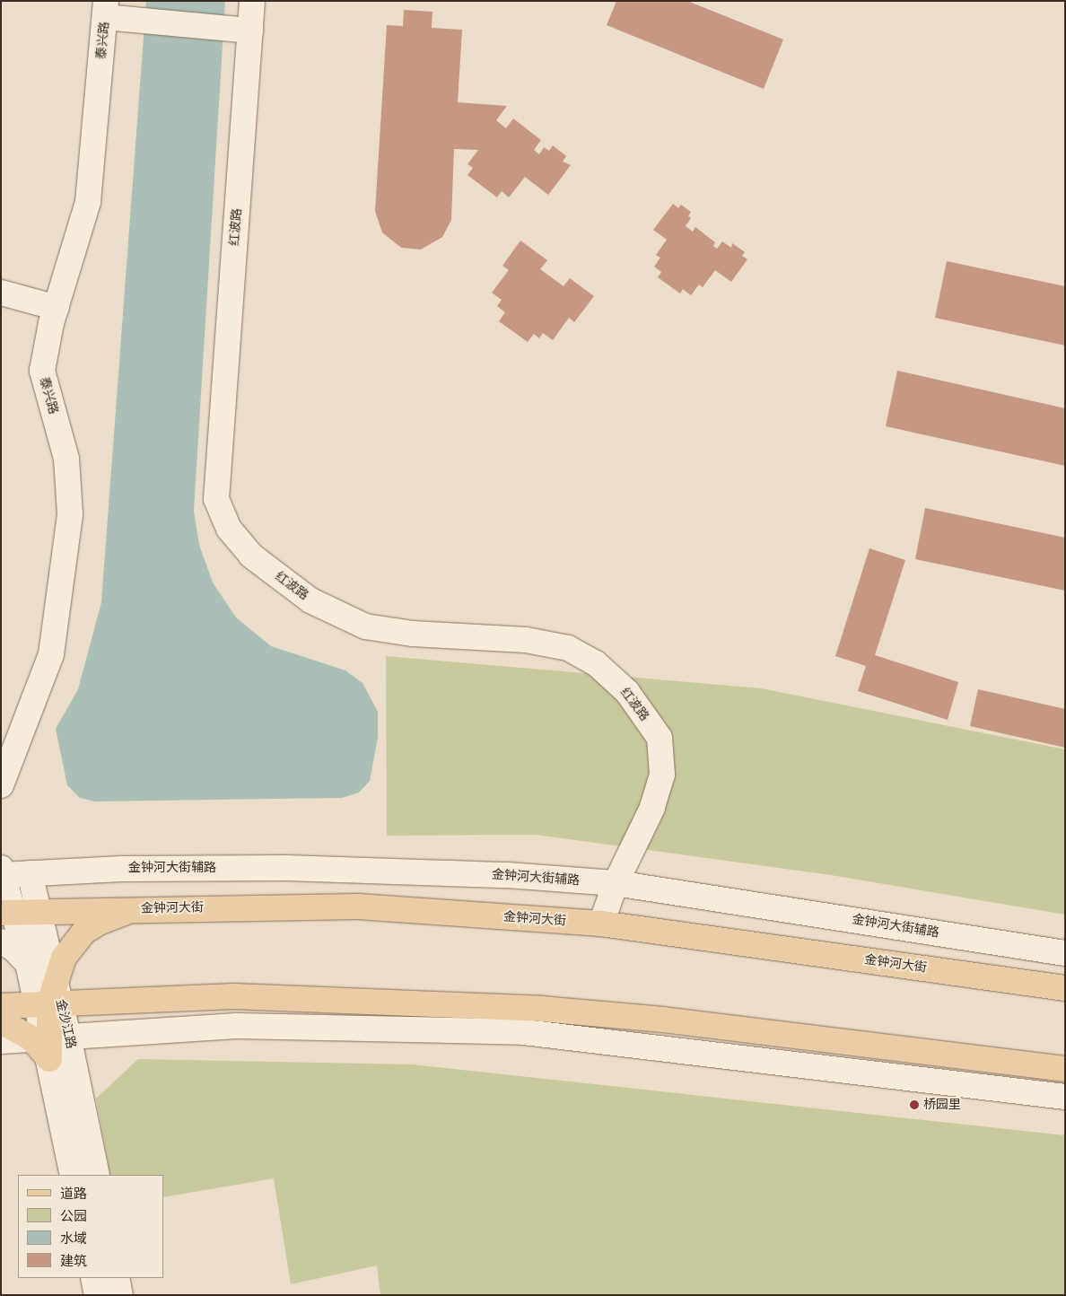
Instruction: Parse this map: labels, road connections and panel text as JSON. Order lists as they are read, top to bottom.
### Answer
{
  "streets": {
    "main road": ["金钟河大街"],
    "street": [
      "泰兴路",
      "红波路",
      "金钟河大街辅路",
      "金沙江路"
    ]
  },
  "crossings": [
    ["红波路", "金钟河大街辅路"],
    ["红波路", "金钟河大街"]
  ],
  "places": ["桥园里"],
  "legend": [
    "道路",
    "公园",
    "水域",
    "建筑"
  ]
}
